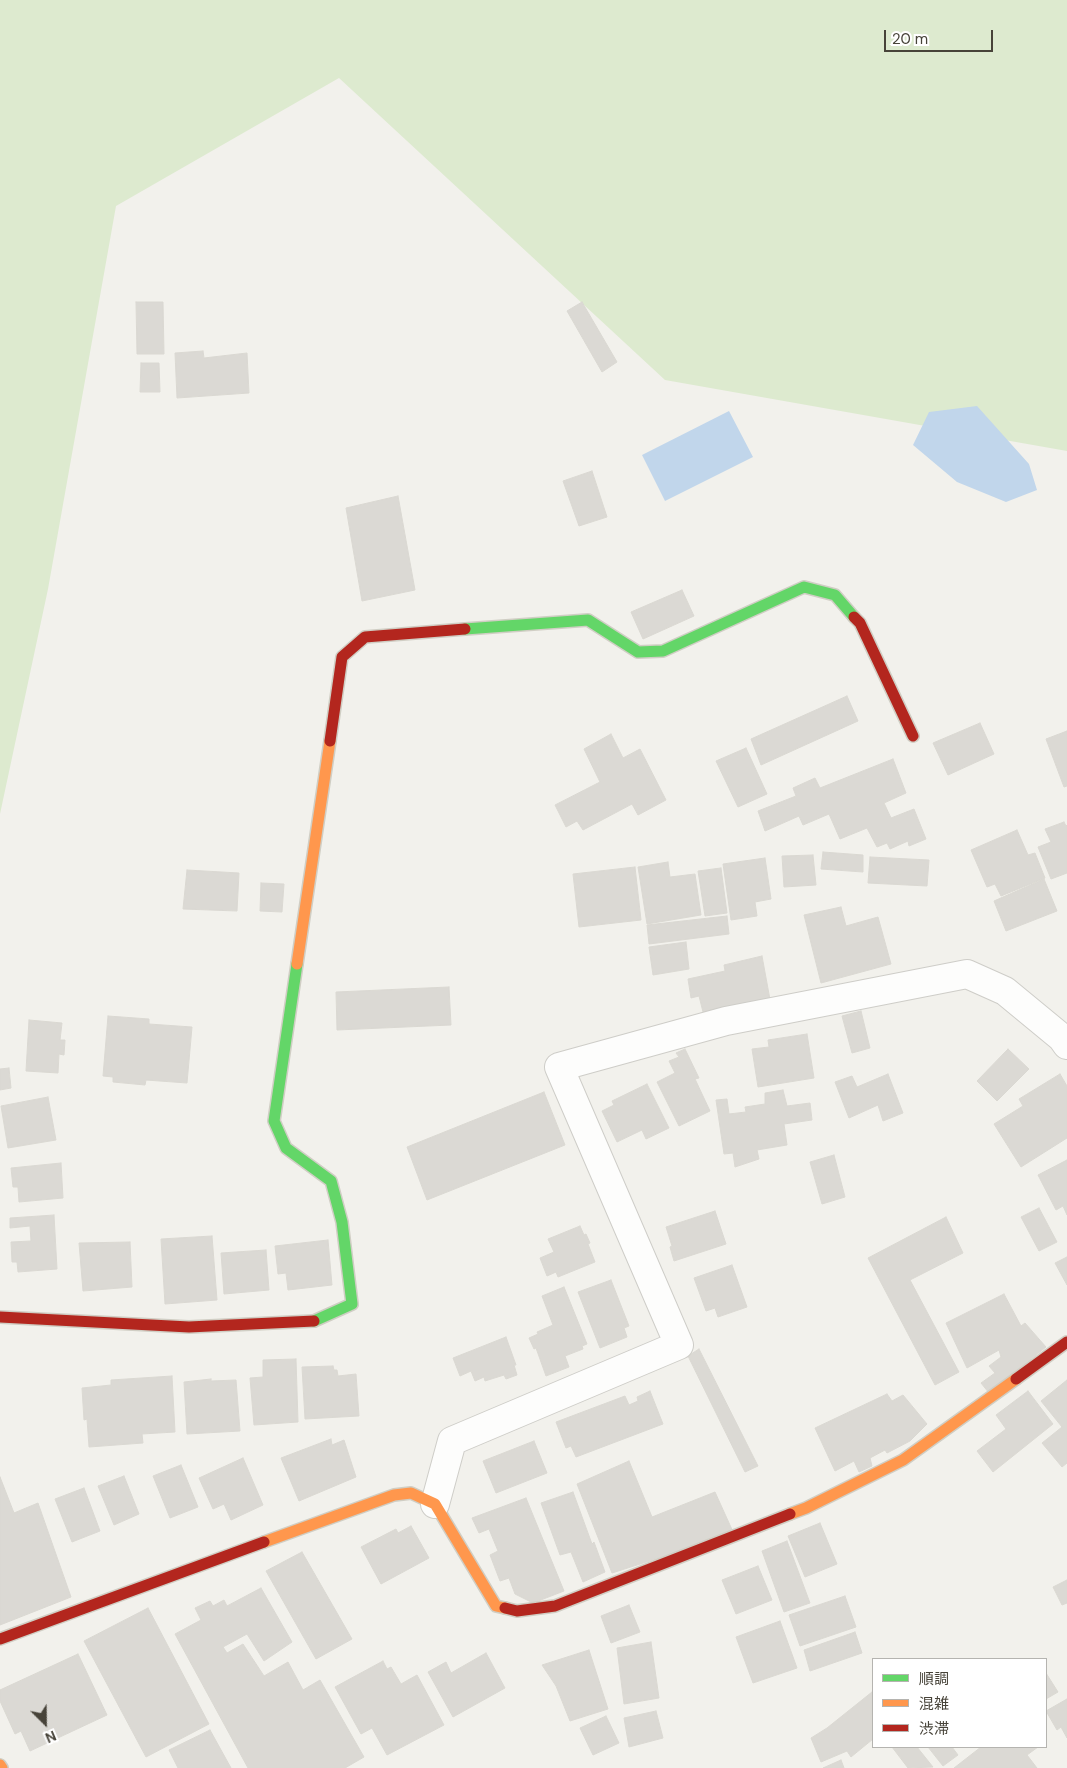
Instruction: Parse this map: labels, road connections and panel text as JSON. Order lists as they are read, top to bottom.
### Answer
{
  "legend": ["順調", "混雑", "渋滞"],
  "scale_bar": "20 m",
  "north": "bottom right"
}
